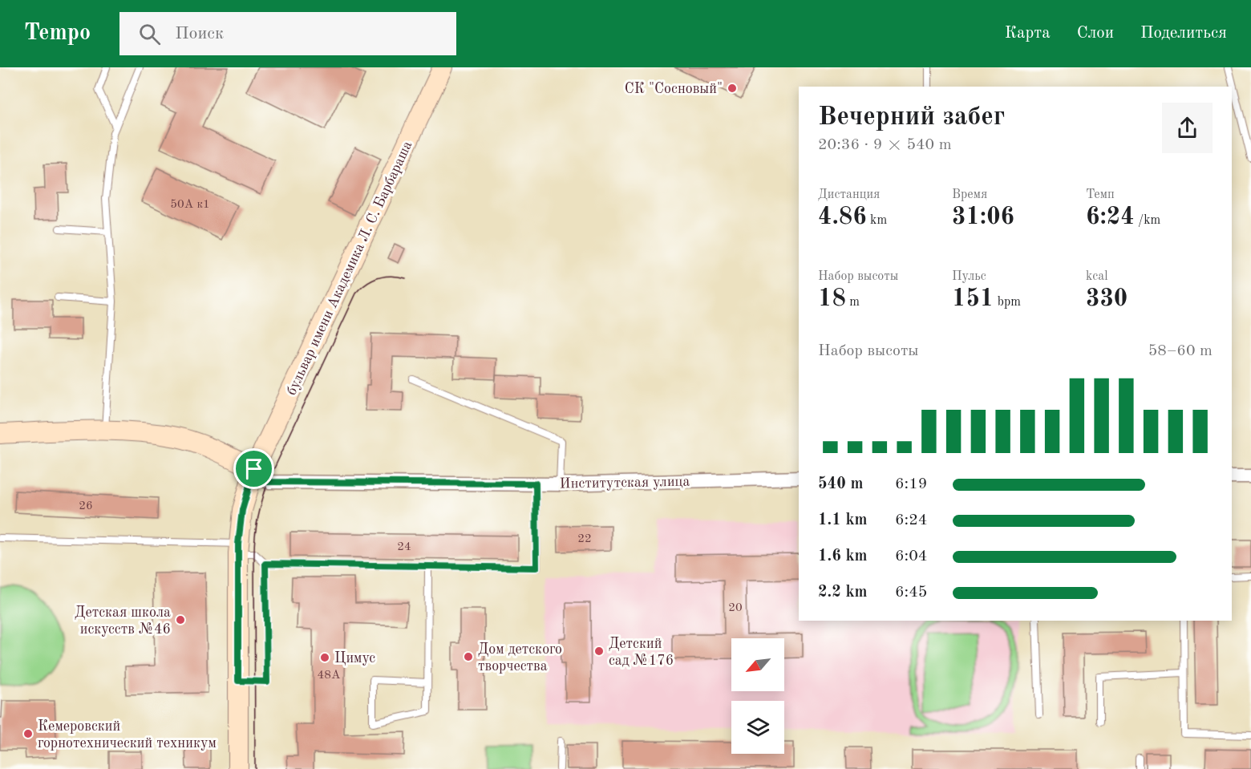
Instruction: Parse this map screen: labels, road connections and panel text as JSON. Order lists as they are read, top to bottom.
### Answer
{
  "streets": {
    "street": ["бульвар имени Академика Л. С. Барбараша", "Институтская улица"]
  },
  "crossings": [
    ["бульвар имени Академика Л. С. Барбараша", "Институтская улица"]
  ],
  "places": [
    "СК \"Сосновый\"",
    "Детская школа искусств №46",
    "Детский сад №176",
    "Дом детского творчества",
    "Цимус",
    "Кемеровский горнотехнический техникум"
  ],
  "house_numbers": [
    "50А к1",
    "26",
    "22",
    "24",
    "20",
    "48А"
  ],
  "north": "bottom left",
  "page": {
    "header": "Tempo",
    "search": "Поиск",
    "nav": ["Карта", "Слои", "Поделиться"],
    "heading": ["Вечерний забег", "20:36 · 9 × 540 m"],
    "stats": [
      ["Дистанция", "4.86 km"],
      ["Время", "31:06"],
      ["Темп", "6:24 /km"],
      ["Набор высоты", "18 m"],
      ["Пульс", "151 bpm"],
      ["kcal", "330"]
    ],
    "chart": ["Набор высоты", "58–60 m"],
    "list": [
      {
        "name": "540 m",
        "note": "6:19"
      },
      {
        "name": "1.1 km",
        "note": "6:24"
      },
      {
        "name": "1.6 km",
        "note": "6:04"
      },
      {
        "name": "2.2 km",
        "note": "6:45"
      }
    ]
  }
}
